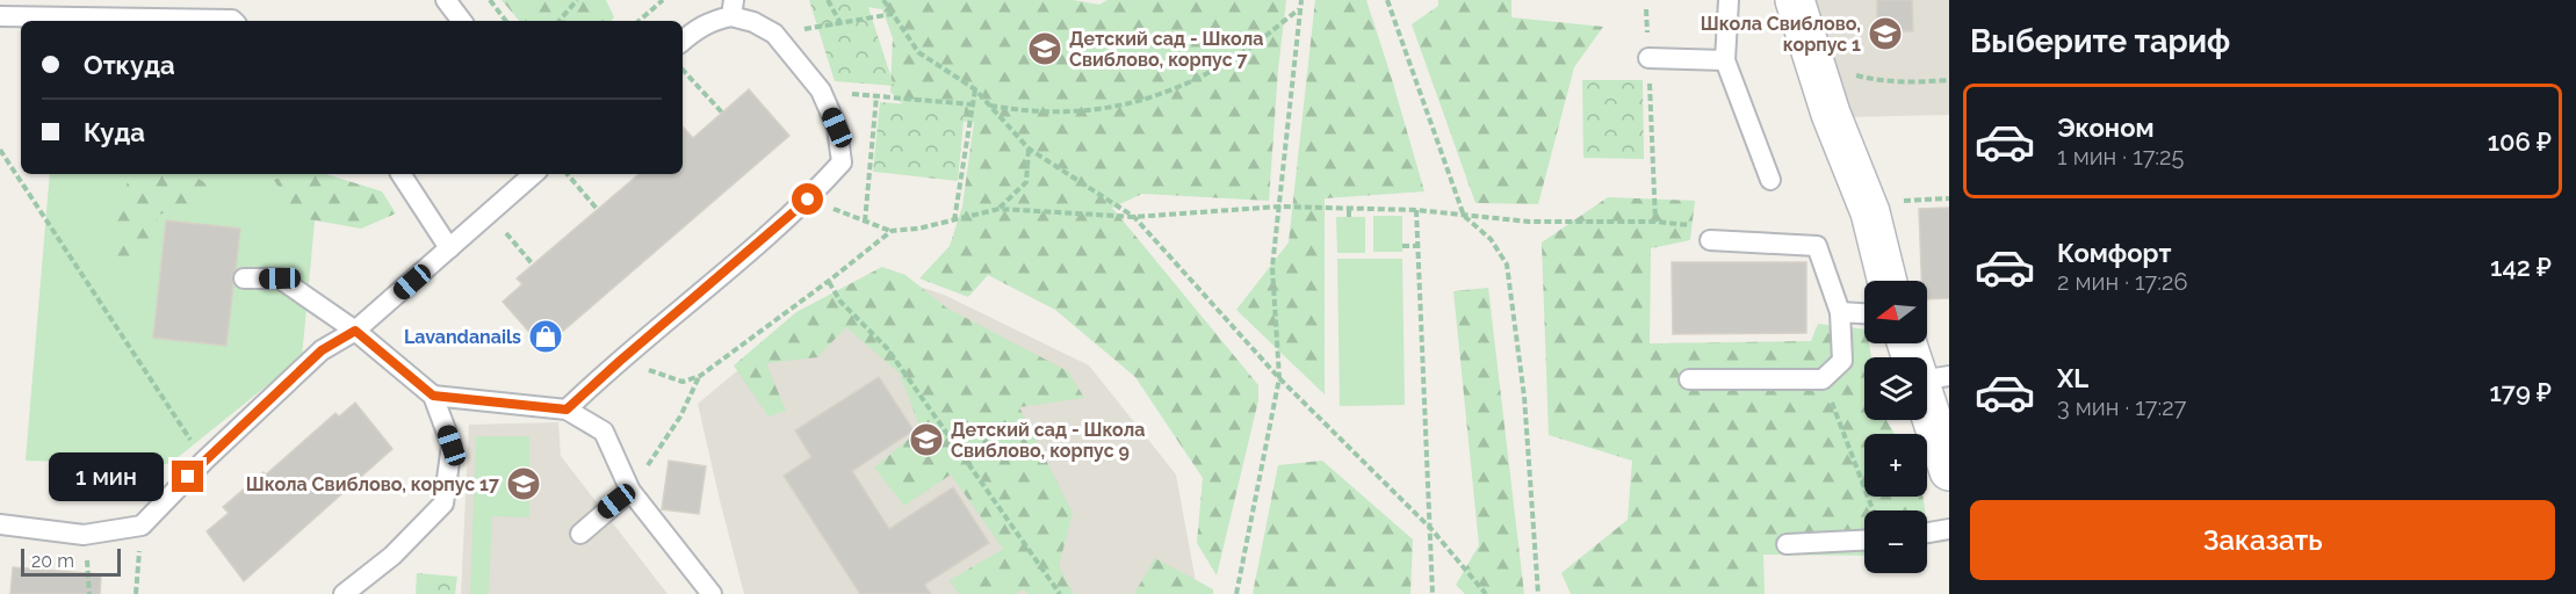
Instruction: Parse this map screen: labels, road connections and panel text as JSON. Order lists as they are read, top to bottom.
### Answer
{
  "places": {
    "school or university": [
      "Школа Свиблово, корпус 1",
      "Детский сад - Школа Свиблово, корпус 7",
      "Детский сад - Школа Свиблово, корпус 9",
      "Школа Свиблово, корпус 17"
    ],
    "shop": ["Lavandanails"]
  },
  "scale_bar": "20 m",
  "north": "left",
  "page": {
    "heading": "Выберите тариф",
    "banner": ["Откуда", "Куда"],
    "list": [
      {
        "name": "Эконом",
        "note": "1 мин · 17:25",
        "value": "106 ₽"
      },
      {
        "name": "Комфорт",
        "note": "2 мин · 17:26",
        "value": "142 ₽"
      },
      {
        "name": "XL",
        "note": "3 мин · 17:27",
        "value": "179 ₽"
      }
    ],
    "map_buttons": ["+", "−"],
    "bubble": "1 мин",
    "buttons": "Заказать",
    "scale": "20 m"
  }
}
